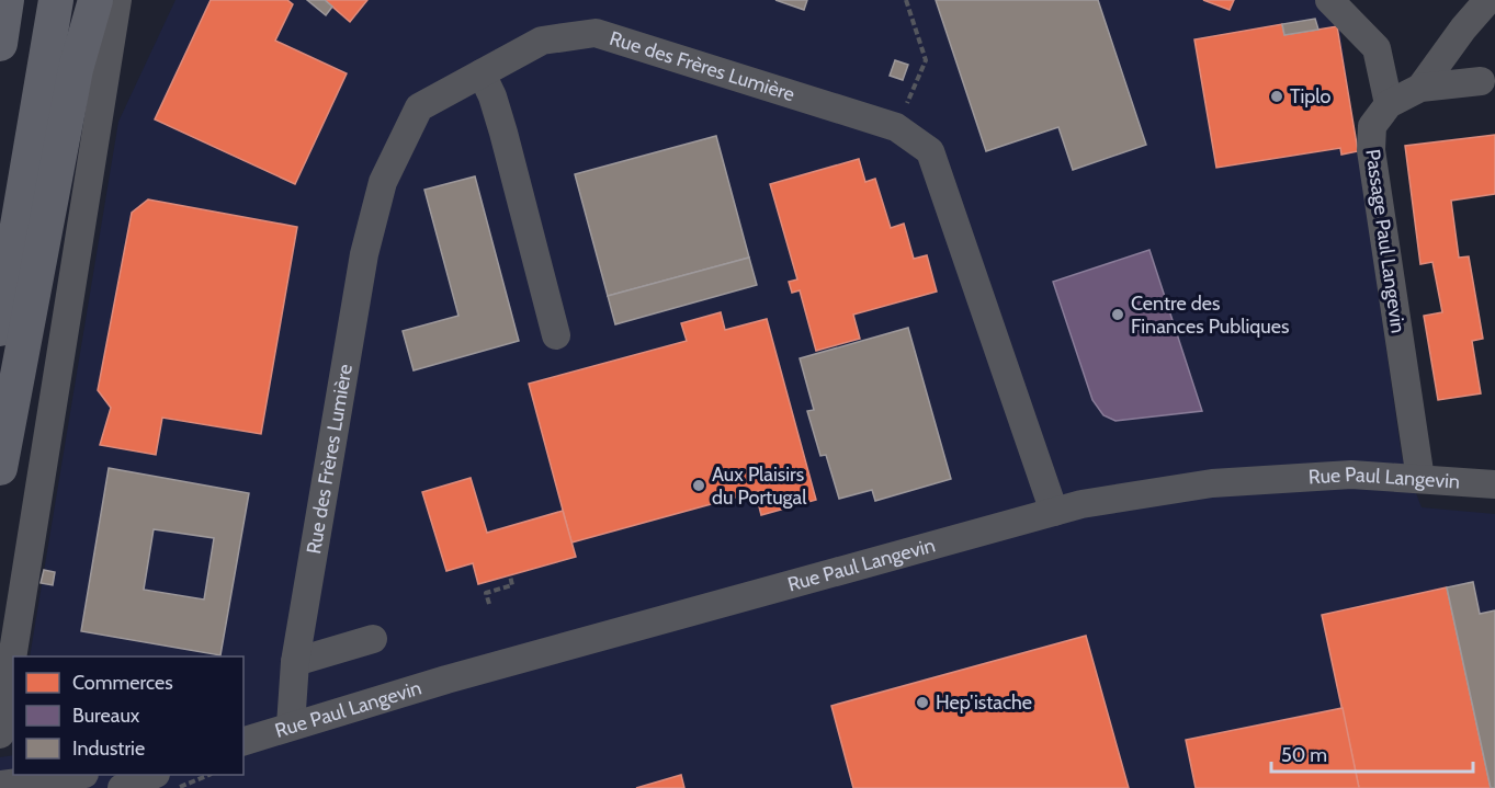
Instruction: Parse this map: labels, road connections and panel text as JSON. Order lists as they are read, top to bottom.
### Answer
{
  "streets": {
    "street": ["Rue des Frères Lumière", "Passage Paul Langevin", "Rue Paul Langevin"]
  },
  "crossings": [
    ["Rue des Frères Lumière", "Rue Paul Langevin"],
    ["Passage Paul Langevin", "Rue Paul Langevin"]
  ],
  "places": [
    "Tiplo",
    "Centre des Finances Publiques",
    "Aux Plaisirs du Portugal",
    "Hep'istache"
  ],
  "legend": ["Commerces", "Bureaux", "Industrie"],
  "scale_bar": "50 m"
}
